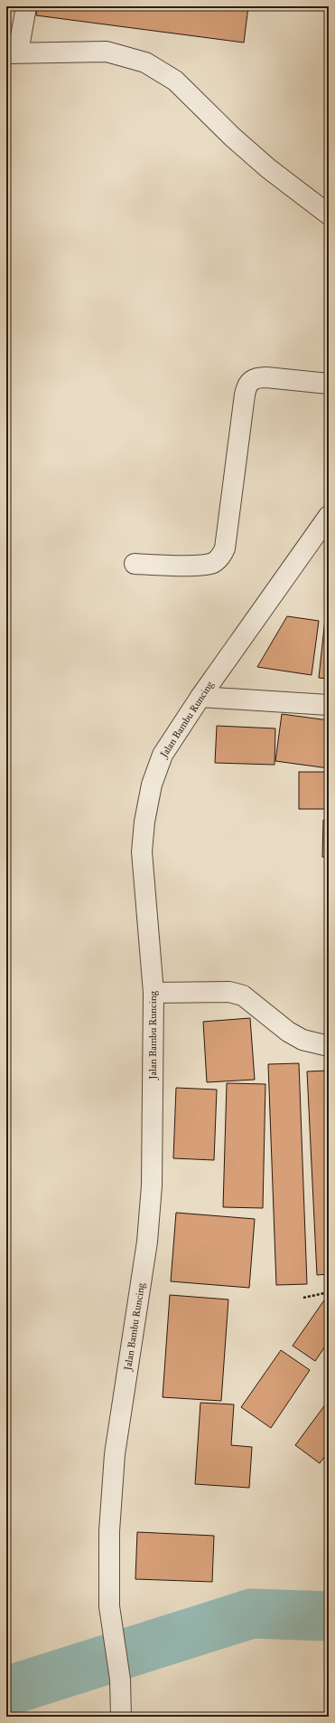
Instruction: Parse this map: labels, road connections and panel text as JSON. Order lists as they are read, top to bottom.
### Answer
{
  "streets": {
    "street": ["Jalan Bambu Runcing"]
  }
}
